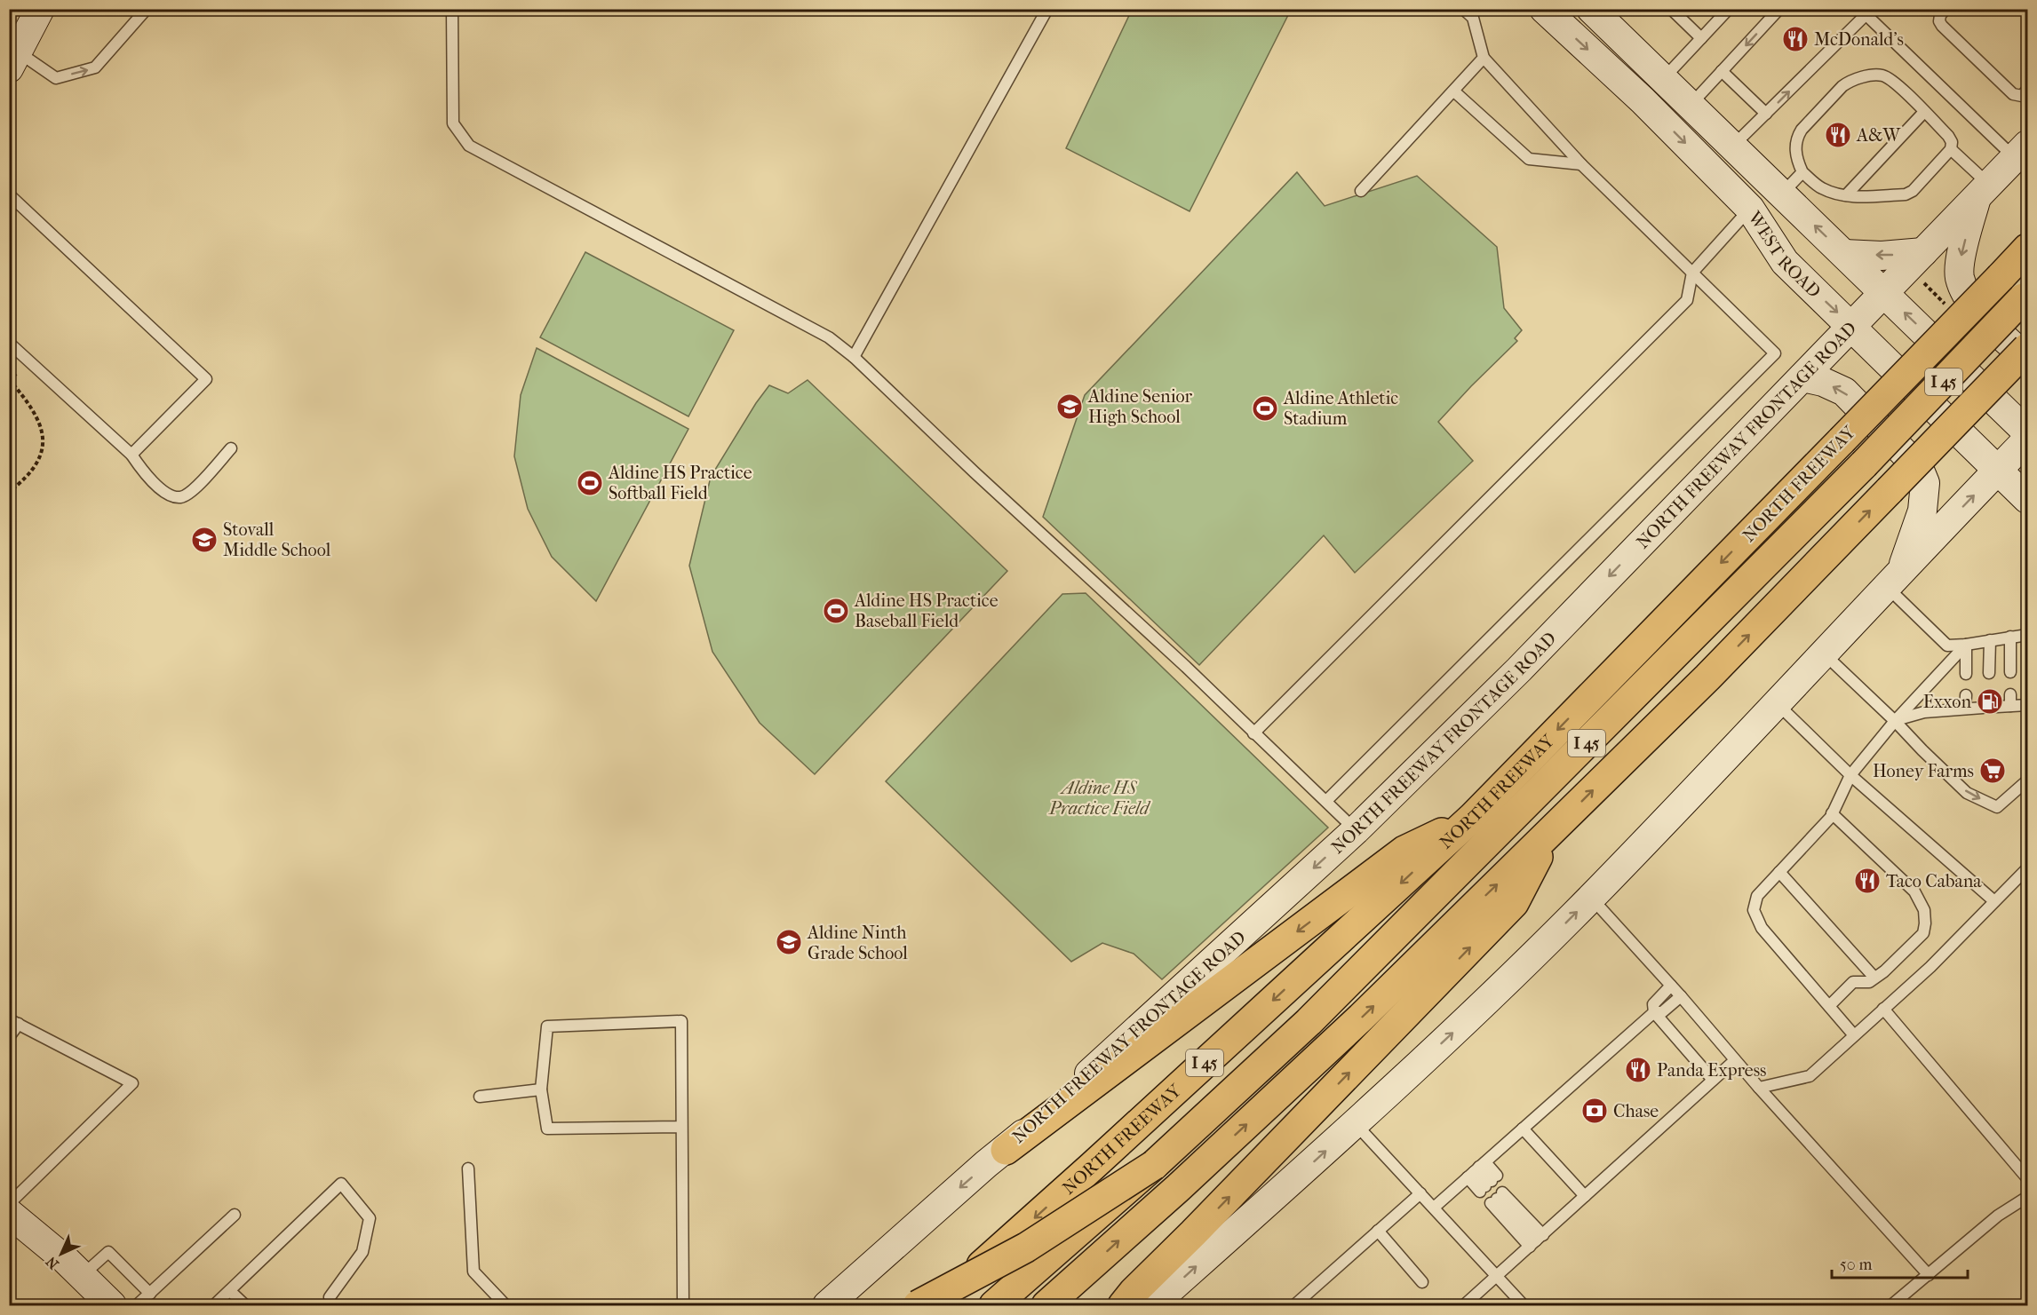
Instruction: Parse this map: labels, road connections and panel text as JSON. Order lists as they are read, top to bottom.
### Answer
{
  "streets": {
    "highway": ["I 45", "NORTH FREEWAY"],
    "main road": ["WEST ROAD", "NORTH FREEWAY FRONTAGE ROAD"]
  },
  "crossings": [
    ["WEST ROAD", "NORTH FREEWAY FRONTAGE ROAD"]
  ],
  "parks": ["Aldine HS Practice Field"],
  "places": {
    "restaurant": [
      "McDonald's",
      "A&W",
      "Taco Cabana",
      "Panda Express"
    ],
    "school or university": ["Aldine Senior High School", "Stovall Middle School", "Aldine Ninth Grade School"],
    "sports": ["Aldine Athletic Stadium", "Aldine HS Practice Softball Field", "Aldine HS Practice Baseball Field"],
    "fuel station": ["Exxon"],
    "supermarket": ["Honey Farms"],
    "bank": ["Chase"]
  },
  "scale_bar": "50 m",
  "north": "bottom left"
}
